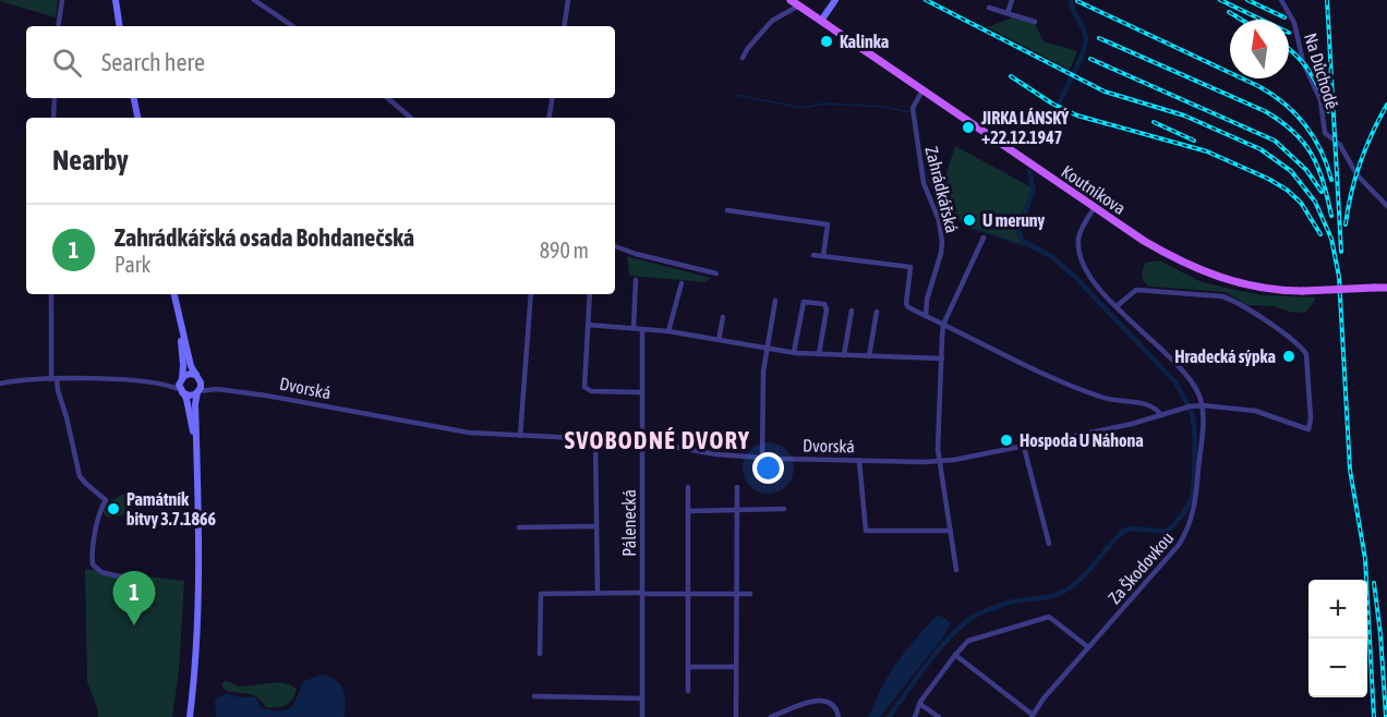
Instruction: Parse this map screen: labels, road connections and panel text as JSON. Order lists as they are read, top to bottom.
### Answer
{
  "streets": {
    "main road": ["Koutníkova", "Dvorská"],
    "street": [
      "Na Důchodě",
      "Zahrádkářská",
      "Pálenecká",
      "Za Škodovkou"
    ]
  },
  "crossings": [
    ["Zahrádkářská", "Koutníkova"],
    ["Zahrádkářská", "Dvorská"],
    ["Koutníkova", "Za Škodovkou"],
    ["Dvorská", "Pálenecká"],
    ["Dvorská", "Za Škodovkou"]
  ],
  "districts": ["SVOBODNÉ DVORY"],
  "places": [
    "Kalinka",
    "JIRKA LÁNSKÝ +22.12.1947",
    "U meruny",
    "Hradecká sýpka",
    "Hospoda U Náhona",
    "Památník bitvy 3.7.1866"
  ],
  "north": "top",
  "page": {
    "search": "Search here",
    "heading": "Nearby",
    "list": [
      {
        "mark": "1",
        "name": "Zahrádkářská osada Bohdanečská",
        "note": "Park",
        "value": "890 m"
      }
    ],
    "pins": "1",
    "map_buttons": ["+", "−"]
  }
}
